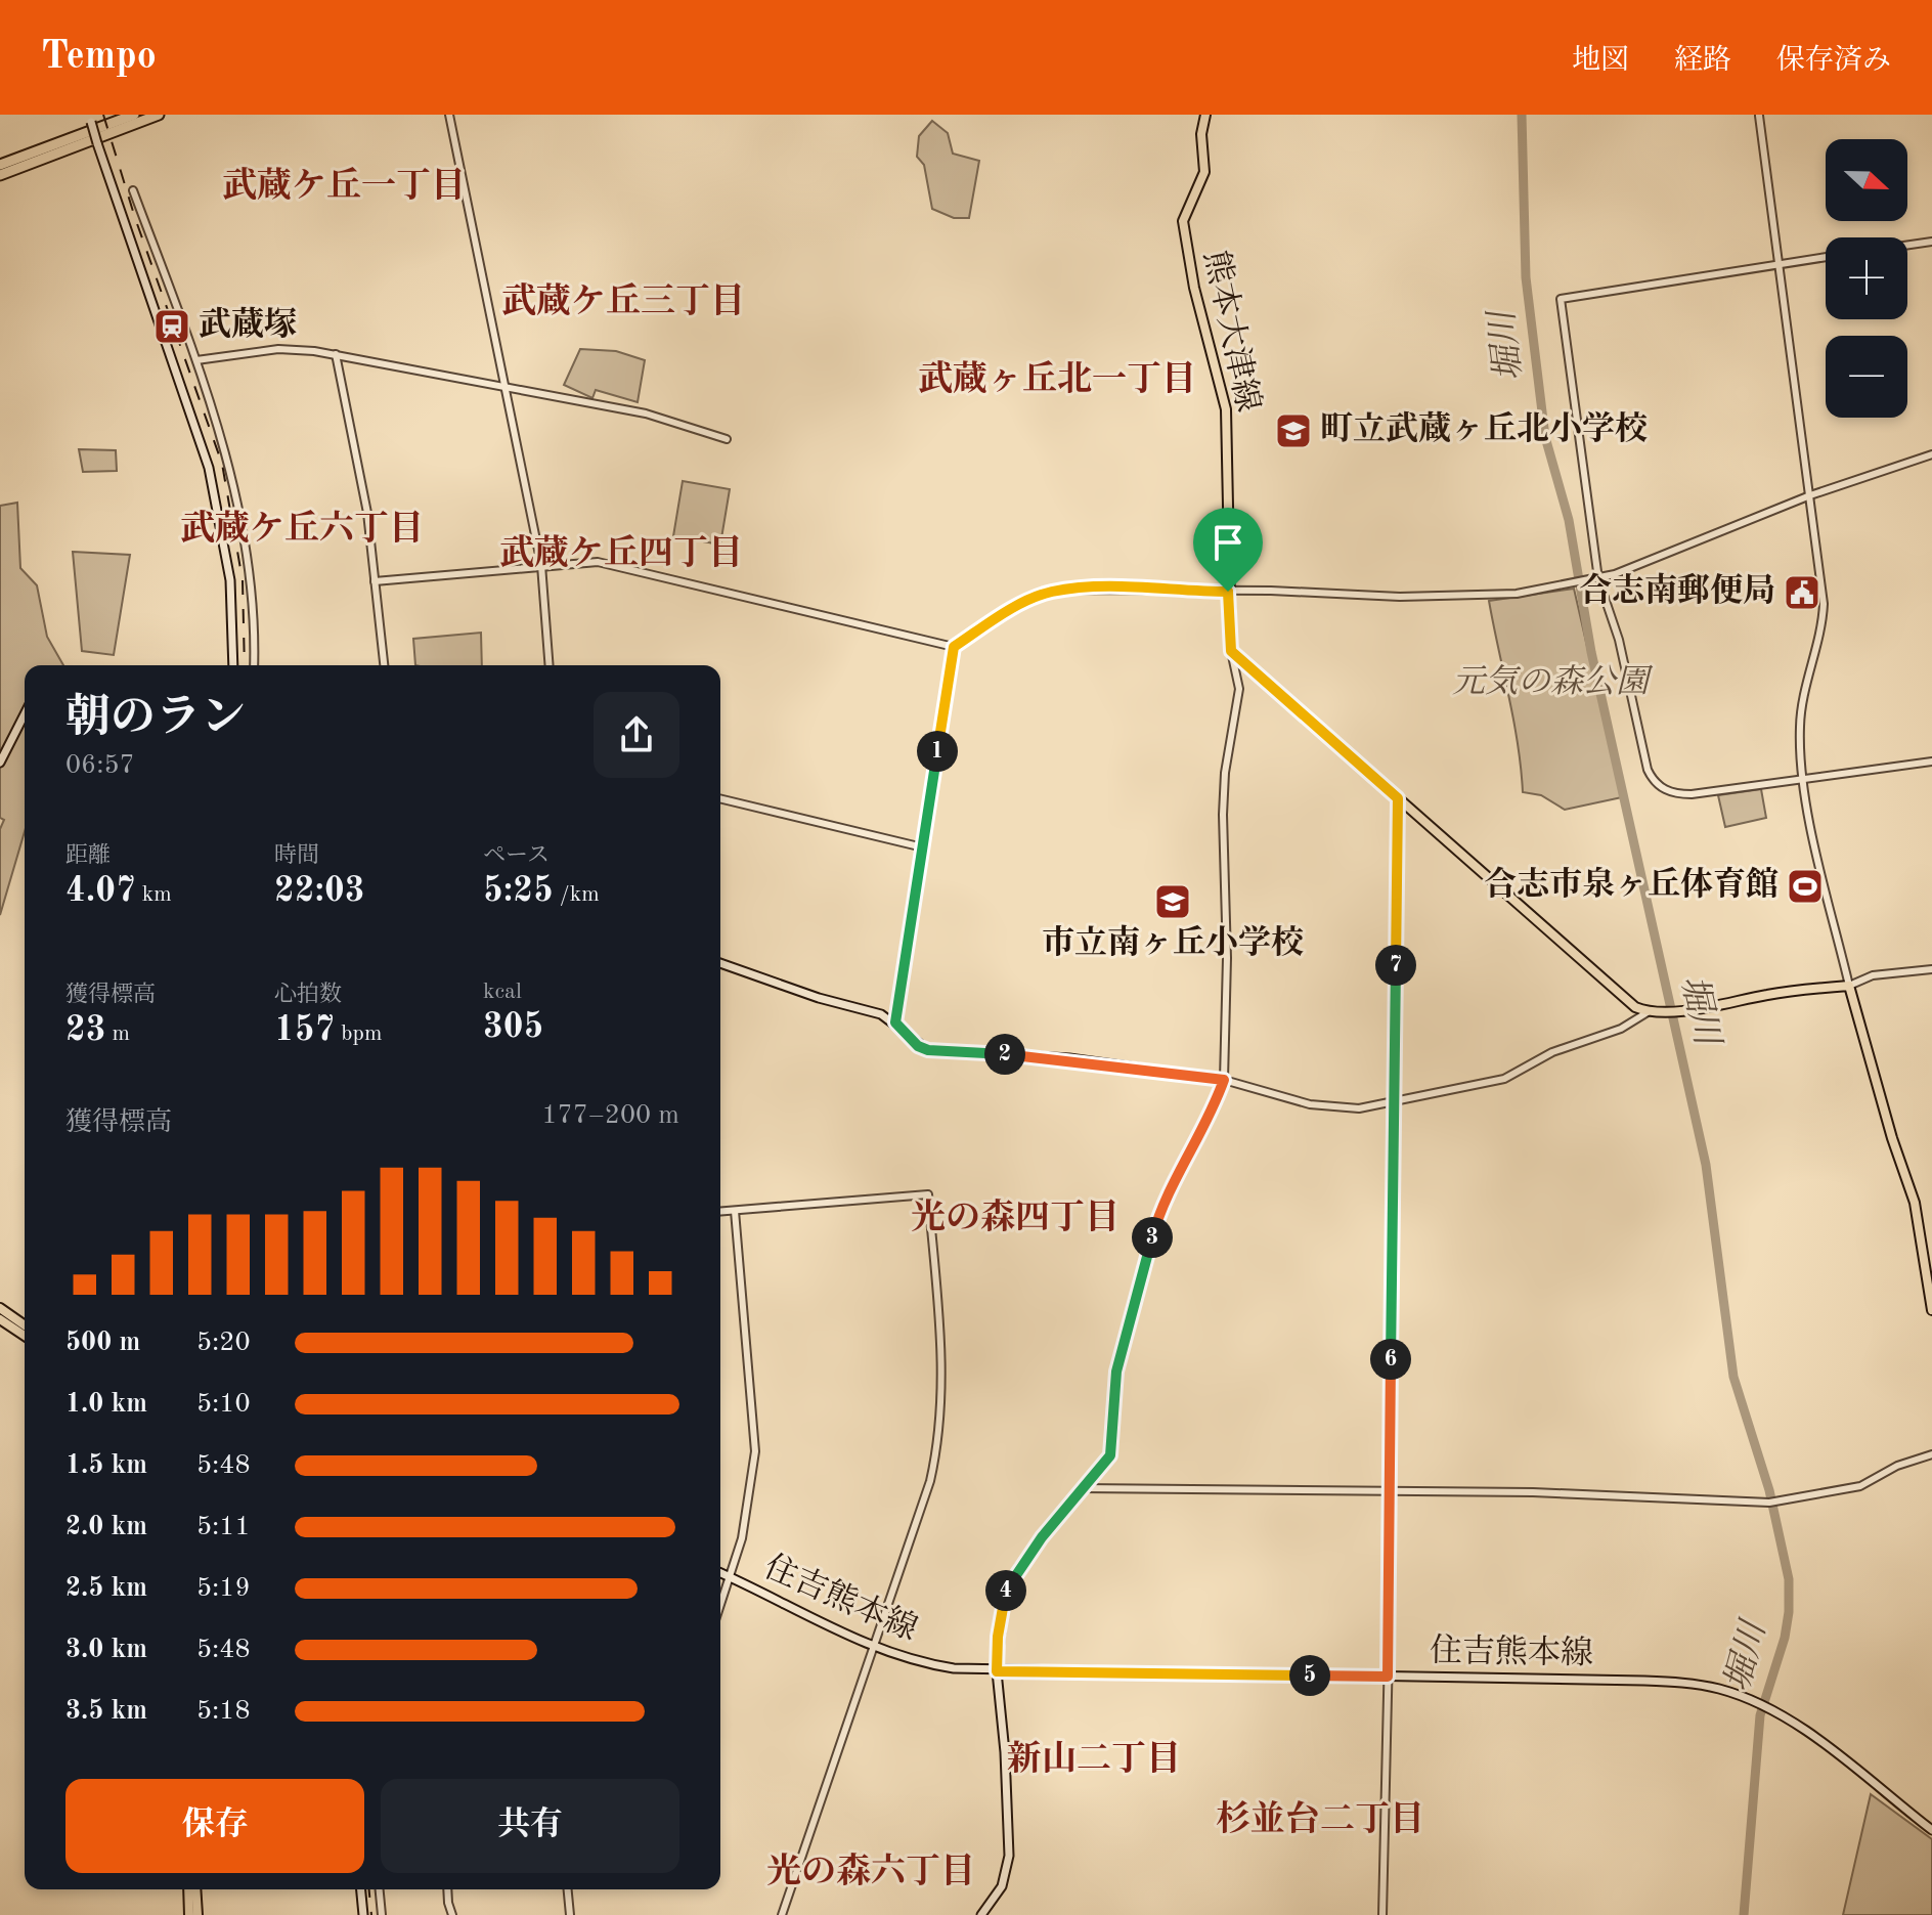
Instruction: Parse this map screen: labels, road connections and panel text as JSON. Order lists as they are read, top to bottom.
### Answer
{
  "streets": {
    "main road": ["熊本大津線", "住吉熊本線"]
  },
  "districts": [
    "武蔵ケ丘一丁目",
    "武蔵ケ丘三丁目",
    "武蔵ヶ丘北一丁目",
    "武蔵ケ丘六丁目",
    "武蔵ケ丘四丁目",
    "光の森四丁目",
    "新山二丁目",
    "杉並台二丁目",
    "光の森六丁目"
  ],
  "water": ["堀川"],
  "parks": ["元気の森公園"],
  "places": {
    "station": ["武蔵塚"],
    "school or university": ["町立武蔵ヶ丘北小学校", "市立南ヶ丘小学校"],
    "public building": ["合志南郵便局"],
    "sports": ["合志市泉ヶ丘体育館"]
  },
  "north": "right",
  "page": {
    "header": "Tempo",
    "nav": ["地図", "経路", "保存済み"],
    "map_buttons": ["+", "−"],
    "heading": ["朝のラン", "06:57"],
    "pins": [
      "1",
      "7",
      "2",
      "3",
      "6",
      "4",
      "5"
    ],
    "stats": [
      ["距離", "4.07 km"],
      ["時間", "22:03"],
      ["ペース", "5:25 /km"],
      ["獲得標高", "23 m"],
      ["心拍数", "157 bpm"],
      ["kcal", "305"]
    ],
    "chart": ["獲得標高", "177–200 m"],
    "list": [
      {
        "name": "500 m",
        "note": "5:20"
      },
      {
        "name": "1.0 km",
        "note": "5:10"
      },
      {
        "name": "1.5 km",
        "note": "5:48"
      },
      {
        "name": "2.0 km",
        "note": "5:11"
      },
      {
        "name": "2.5 km",
        "note": "5:19"
      },
      {
        "name": "3.0 km",
        "note": "5:48"
      },
      {
        "name": "3.5 km",
        "note": "5:18"
      }
    ],
    "buttons": ["保存", "共有"]
  }
}
